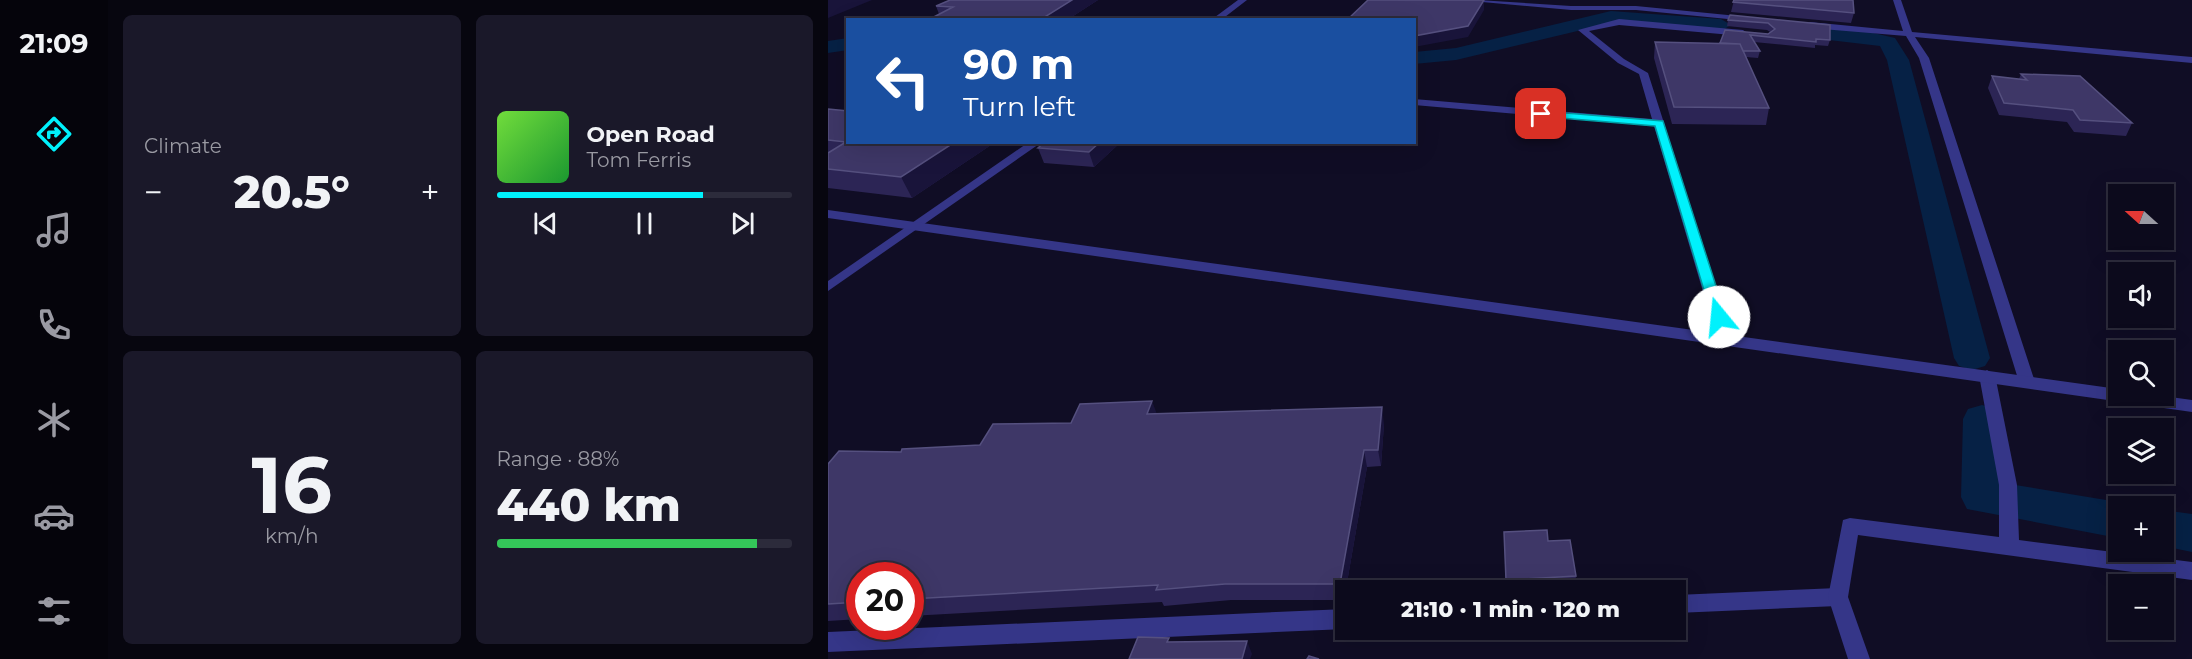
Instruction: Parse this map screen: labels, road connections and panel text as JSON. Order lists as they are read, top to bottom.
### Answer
{
  "north": "left",
  "page": {
    "tabs": "21:09",
    "tile": [
      "Climate",
      ["16", "km/h"],
      ["Range · 88%", "440 km"]
    ],
    "turn": ["90 m", "Turn left"],
    "song": ["Open Road", "Tom Ferris"],
    "heat": ["−", "20.5°", "+"],
    "map_buttons": ["+", "−"],
    "limit": "20",
    "trip": "21:10 · 1 min · 120 m"
  }
}
